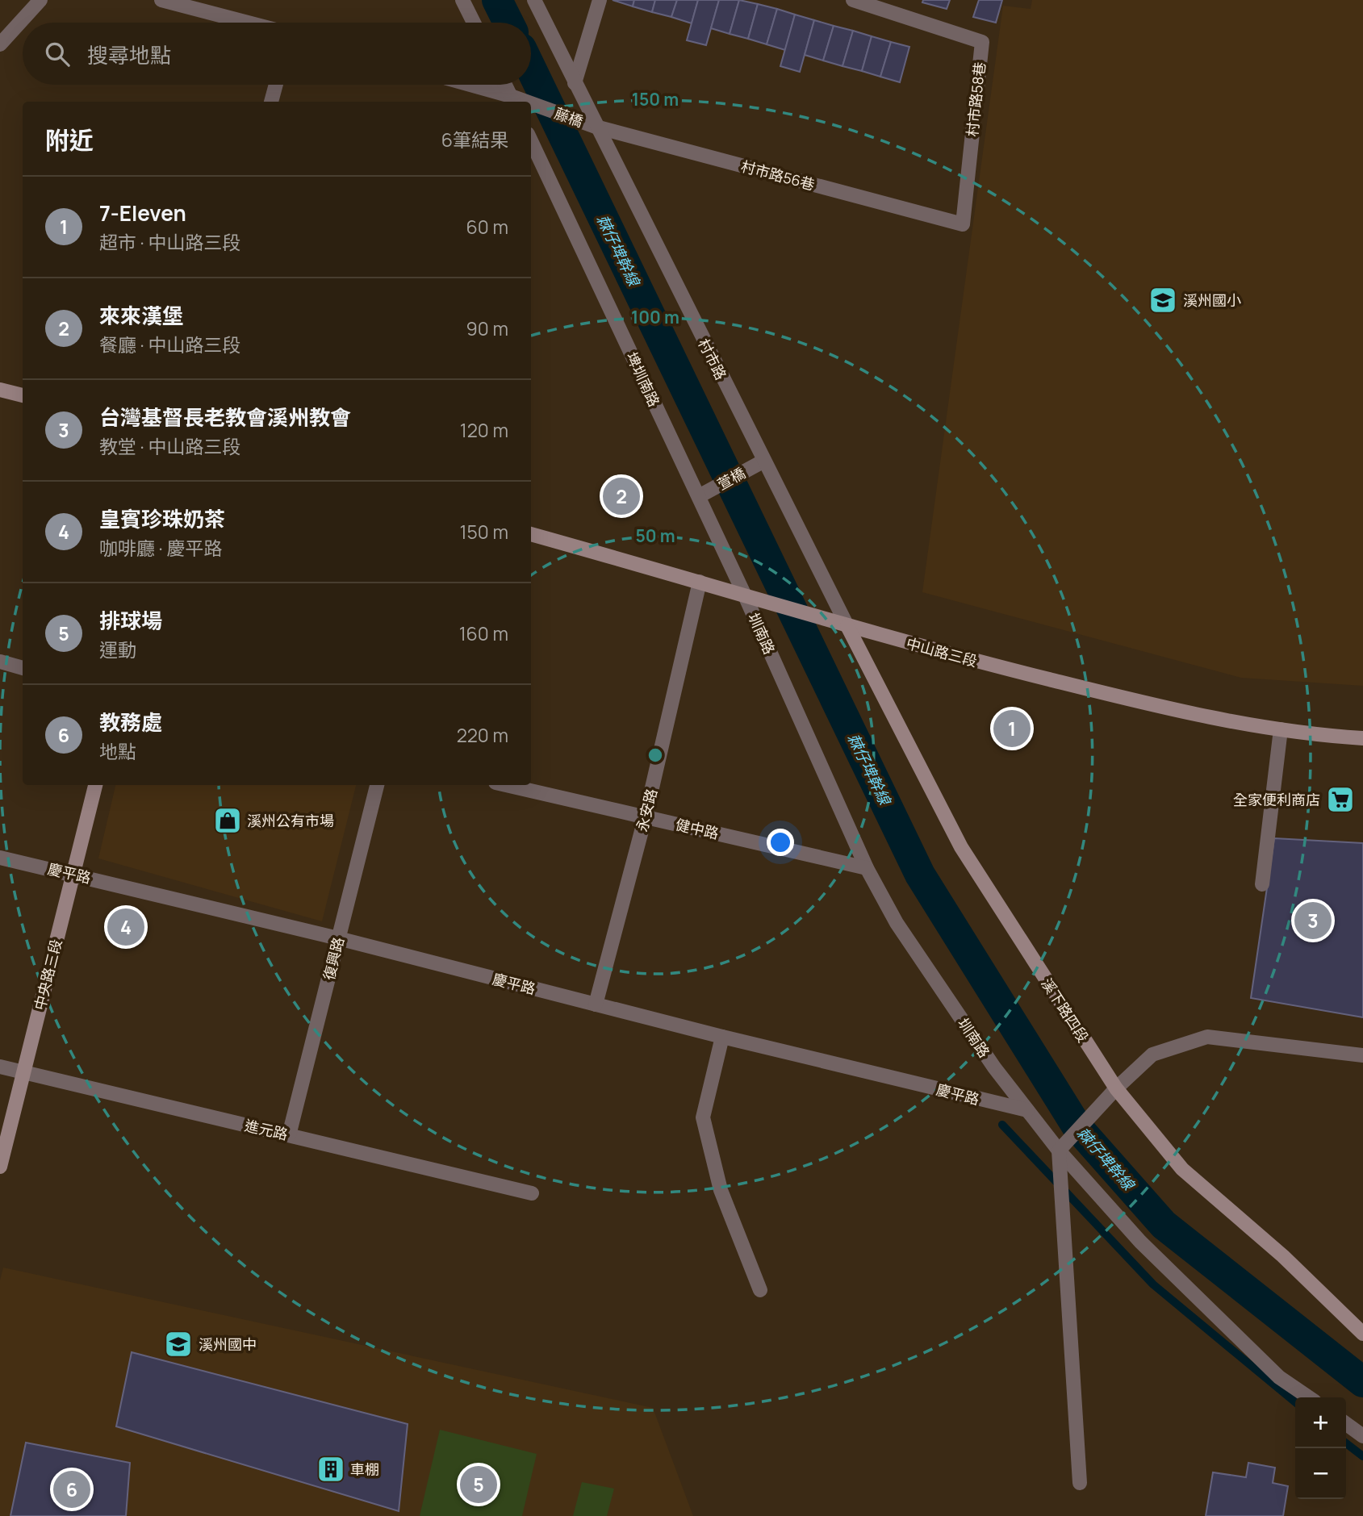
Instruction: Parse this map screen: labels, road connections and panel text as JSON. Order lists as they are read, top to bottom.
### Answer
{
  "streets": {
    "main road": ["中山路三段", "中央路三段", "溪下路四段"],
    "street": [
      "村市路58巷",
      "藤橋",
      "村市路56巷",
      "村市路",
      "埤圳南路",
      "萱橋",
      "圳南路",
      "永安路",
      "健中路",
      "慶平路",
      "復興路",
      "進元路"
    ]
  },
  "crossings": [
    ["村市路58巷", "村市路56巷"],
    ["藤橋", "村市路56巷"],
    ["藤橋", "村市路"],
    ["村市路56巷", "村市路"],
    ["村市路", "萱橋"],
    ["村市路", "中山路三段"],
    ["村市路", "溪下路四段"],
    ["埤圳南路", "萱橋"],
    ["埤圳南路", "圳南路"],
    ["埤圳南路", "中山路三段"],
    ["圳南路", "中山路三段"],
    ["圳南路", "健中路"],
    ["圳南路", "慶平路"],
    ["中山路三段", "永安路"],
    ["中山路三段", "溪下路四段"],
    ["永安路", "健中路"],
    ["永安路", "慶平路"],
    ["慶平路", "復興路"],
    ["慶平路", "中央路三段"],
    ["復興路", "進元路"],
    ["中央路三段", "進元路"]
  ],
  "water": ["棘仔埤幹線"],
  "places": {
    "school or university": ["溪州國小", "溪州國中"],
    "supermarket": ["全家便利商店"],
    "shop": ["溪州公有市場"],
    "building": ["車棚"]
  },
  "page": {
    "search": "搜尋地點",
    "heading": ["附近", "6筆結果"],
    "list": [
      {
        "mark": "1",
        "name": "7-Eleven",
        "note": "超市 · 中山路三段",
        "value": "60 m"
      },
      {
        "mark": "2",
        "name": "來來漢堡",
        "note": "餐廳 · 中山路三段",
        "value": "90 m"
      },
      {
        "mark": "3",
        "name": "台灣基督長老教會溪州教會",
        "note": "教堂 · 中山路三段",
        "value": "120 m"
      },
      {
        "mark": "4",
        "name": "皇賓珍珠奶茶",
        "note": "咖啡廳 · 慶平路",
        "value": "150 m"
      },
      {
        "mark": "5",
        "name": "排球場",
        "note": "運動",
        "value": "160 m"
      },
      {
        "mark": "6",
        "name": "教務處",
        "note": "地點",
        "value": "220 m"
      }
    ],
    "pins": [
      "2",
      "1",
      "3",
      "4",
      "5",
      "6"
    ],
    "map_buttons": ["+", "−"]
  },
  "rings": ["150 m", "100 m", "50 m"]
}
